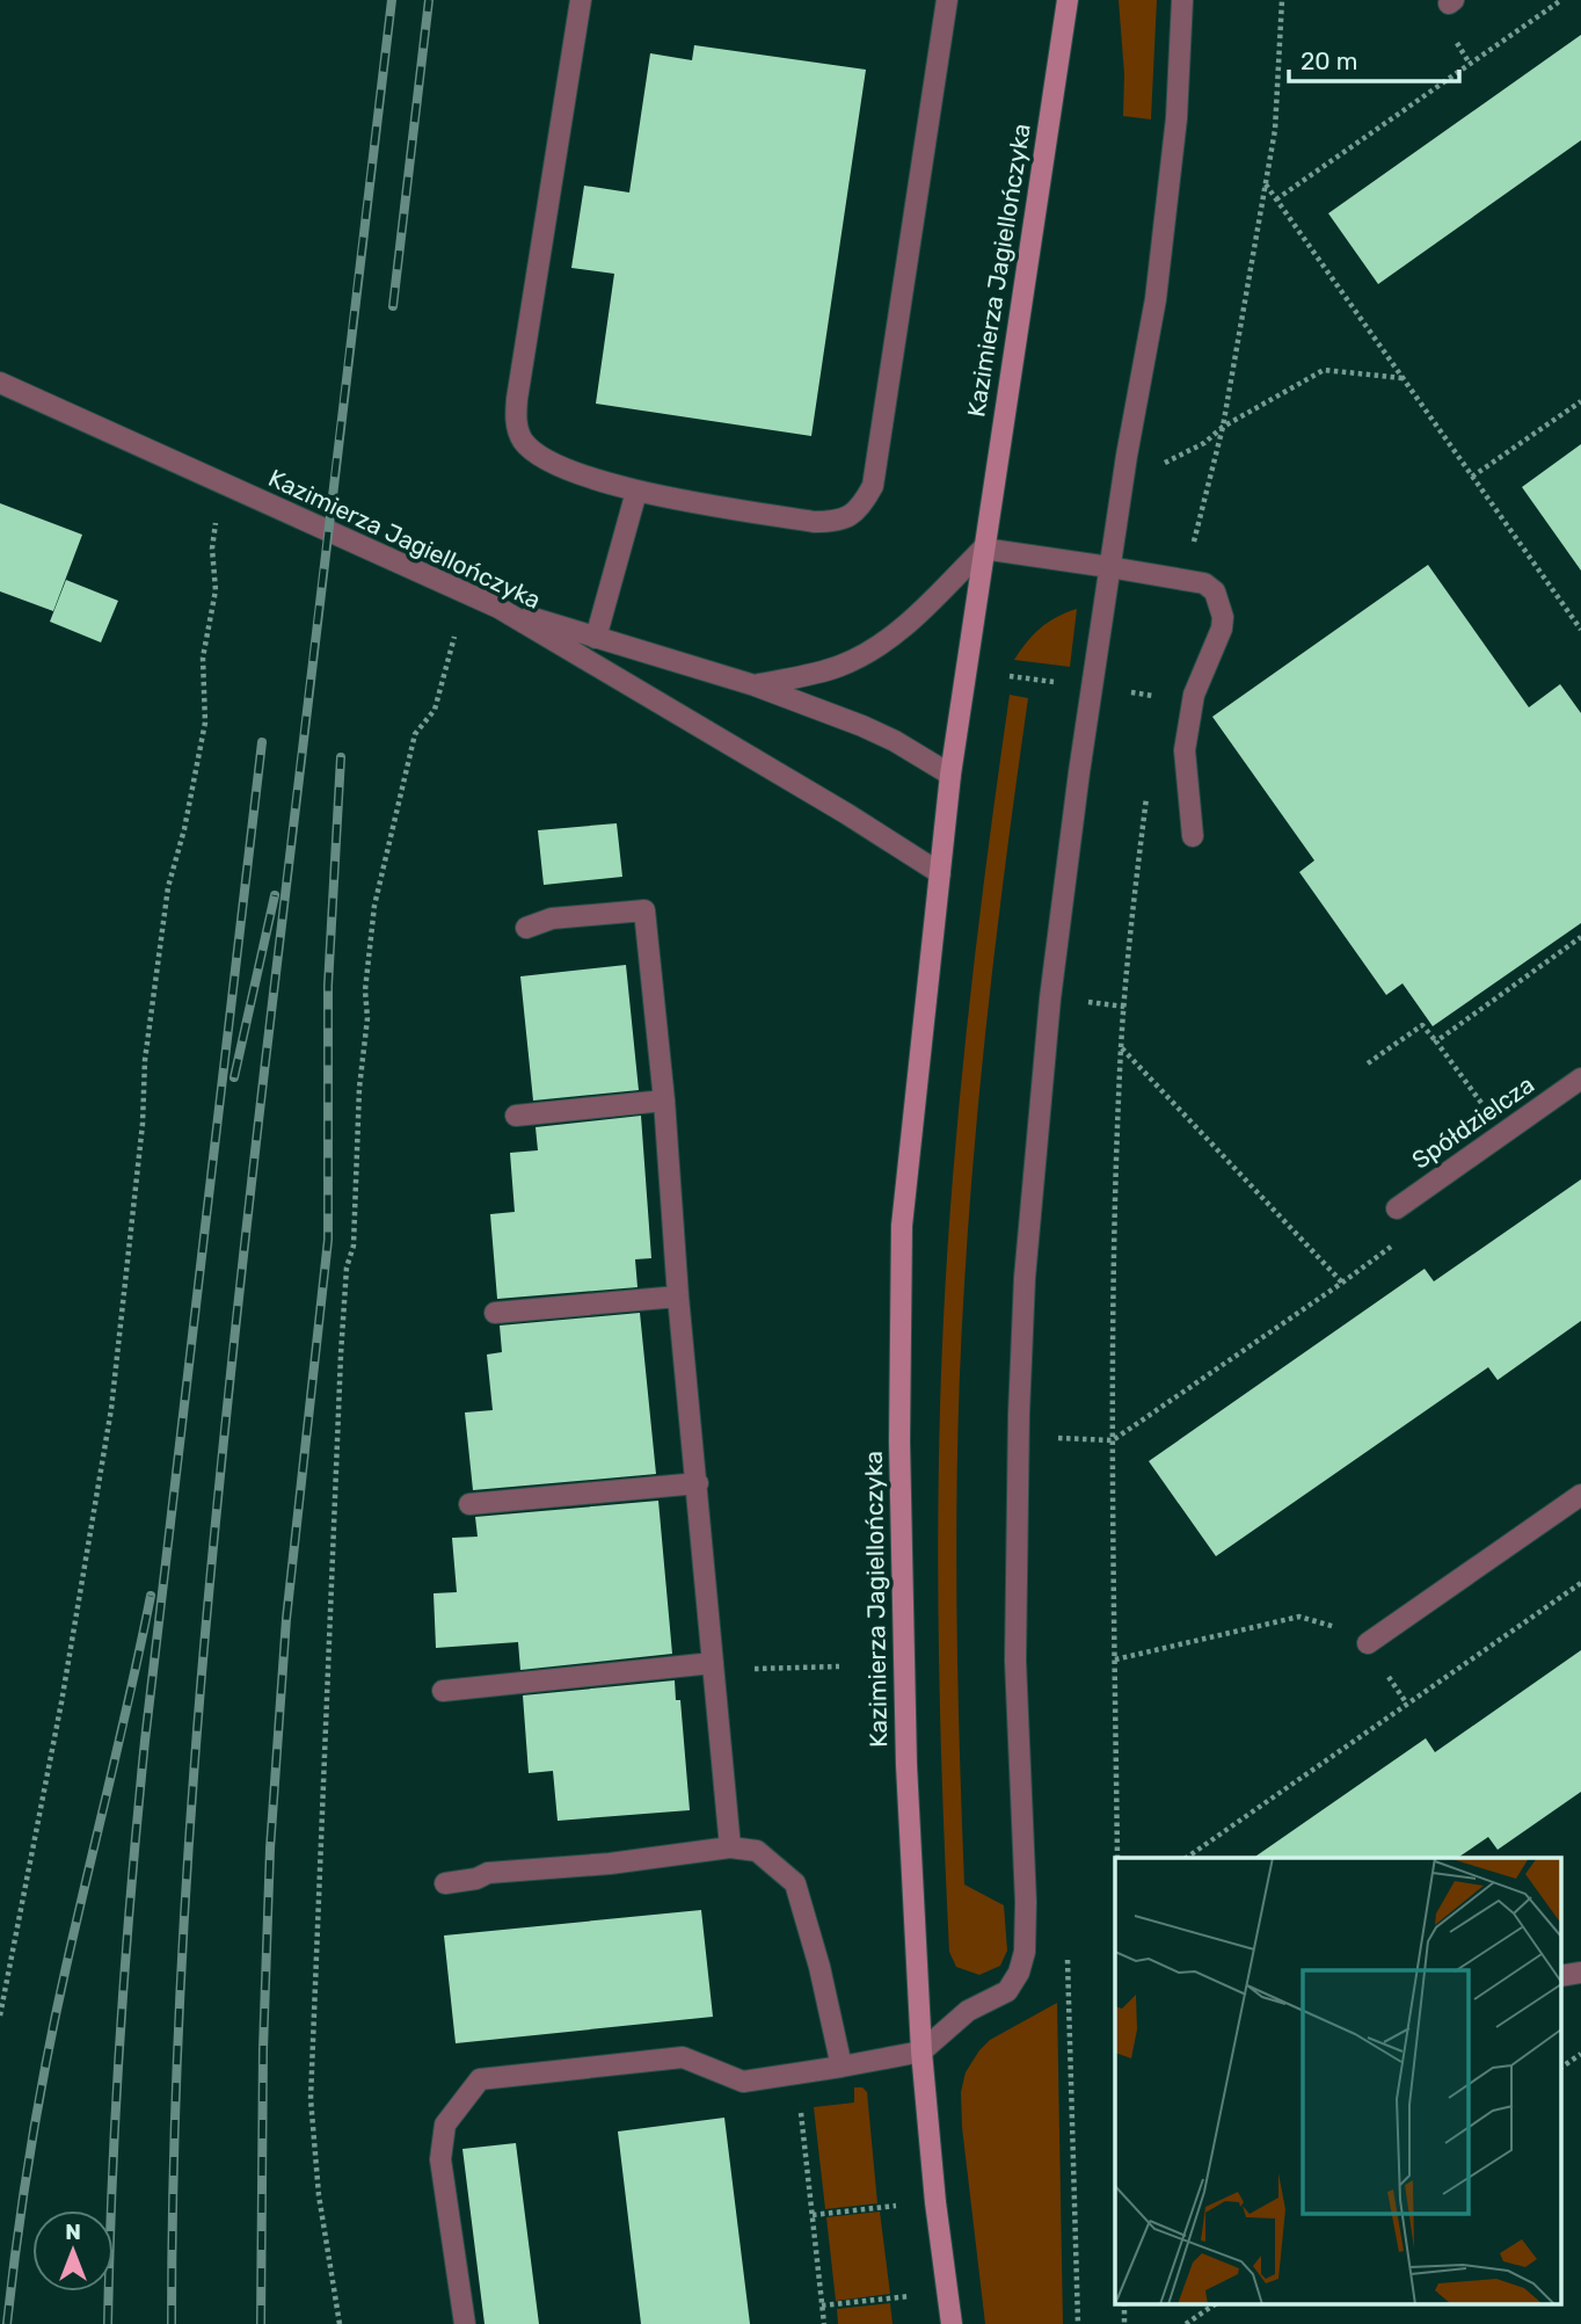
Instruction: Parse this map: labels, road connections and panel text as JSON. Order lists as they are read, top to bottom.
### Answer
{
  "streets": {
    "main road": ["Kazimierza Jagiellończyka"],
    "street": ["Spółdzielcza"]
  },
  "scale_bar": "20 m",
  "north": "top"
}
